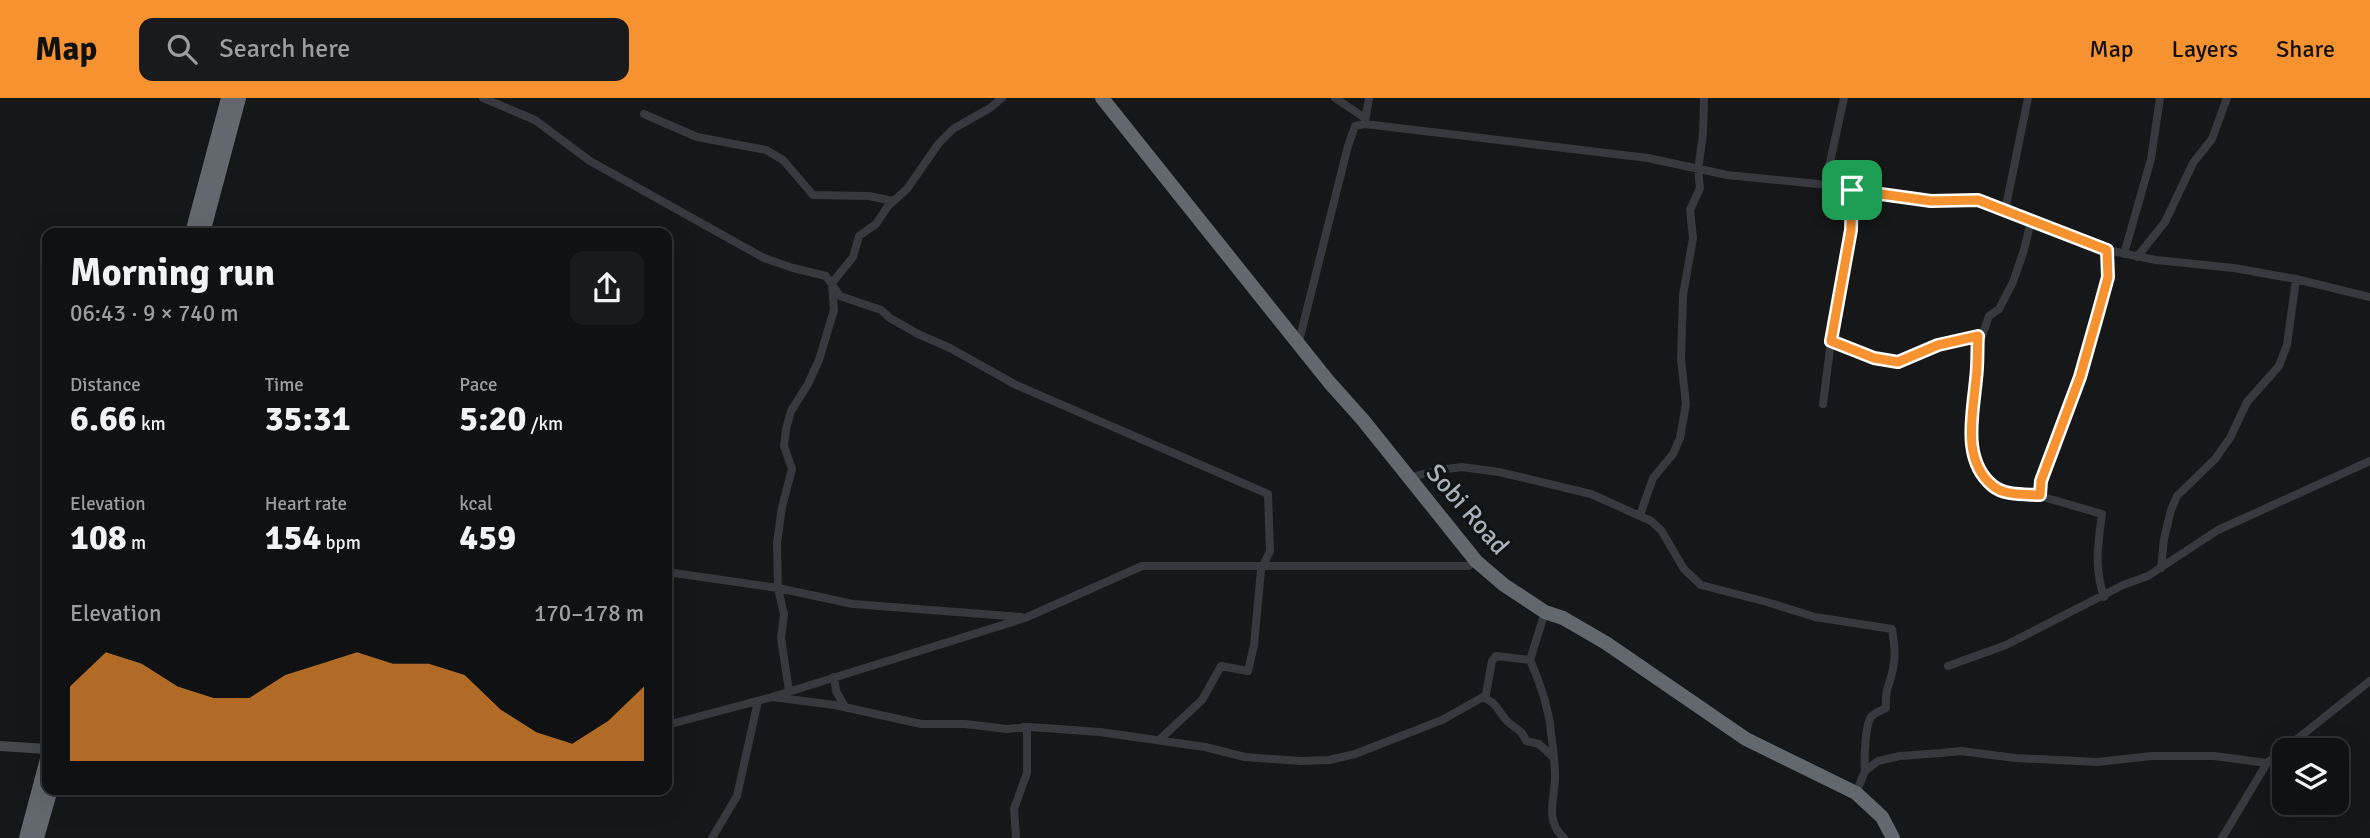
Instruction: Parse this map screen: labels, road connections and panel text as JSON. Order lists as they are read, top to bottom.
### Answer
{
  "streets": {
    "highway": ["Sobi Road"]
  },
  "page": {
    "header": "Map",
    "search": "Search here",
    "nav": ["Map", "Layers", "Share"],
    "heading": ["Morning run", "06:43 · 9 × 740 m"],
    "stats": [
      ["Distance", "6.66 km"],
      ["Time", "35:31"],
      ["Pace", "5:20 /km"],
      ["Elevation", "108 m"],
      ["Heart rate", "154 bpm"],
      ["kcal", "459"]
    ],
    "chart": ["Elevation", "170–178 m"]
  }
}
